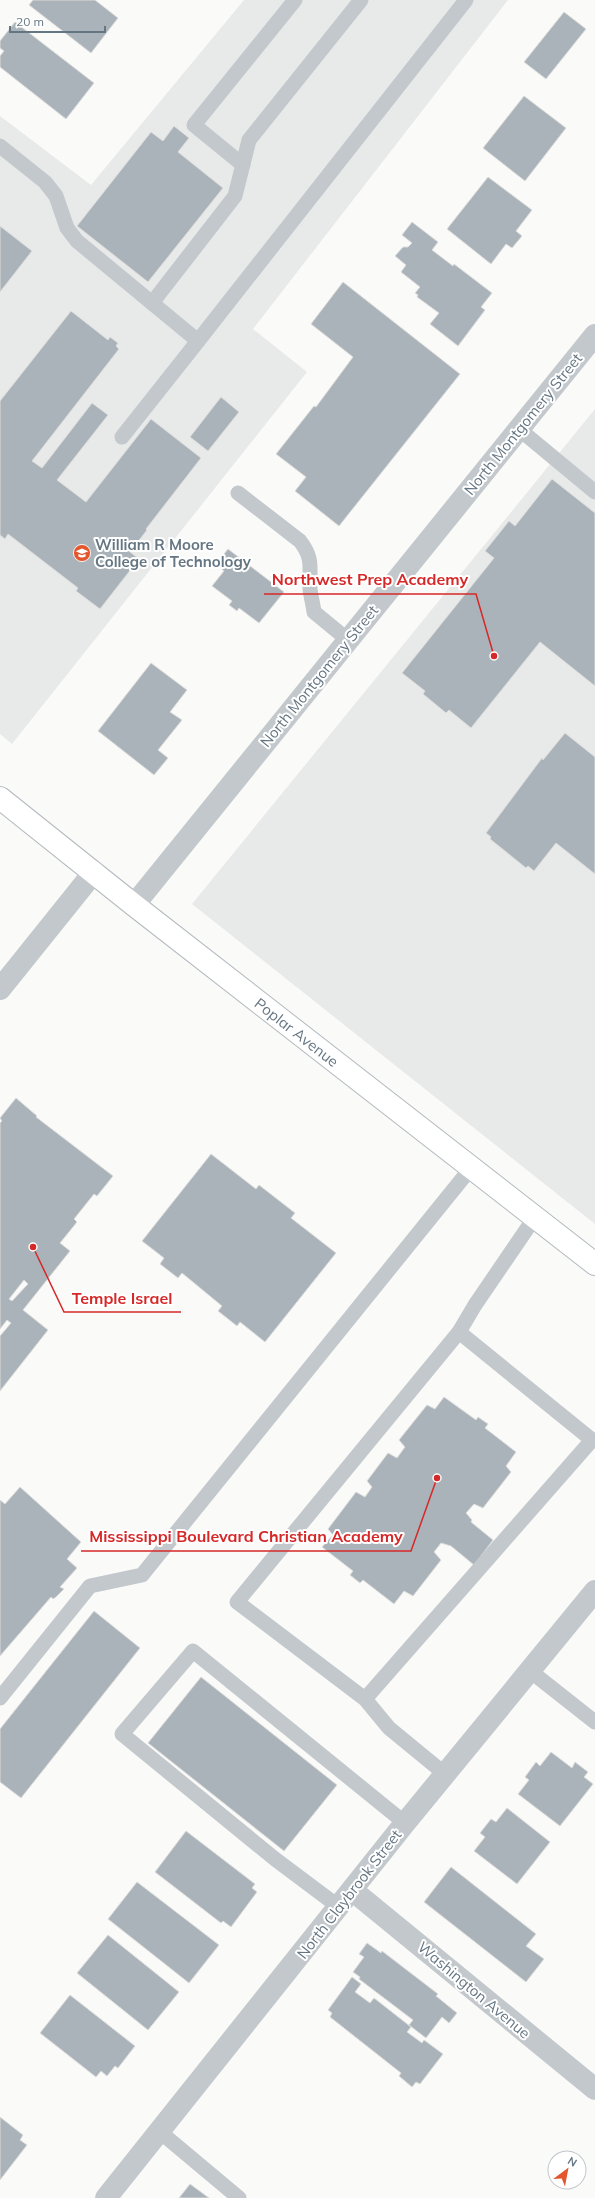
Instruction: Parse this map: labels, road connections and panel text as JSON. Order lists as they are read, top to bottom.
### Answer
{
  "streets": {
    "main road": ["Poplar Avenue"],
    "street": ["North Montgomery Street", "North Claybrook Street", "Washington Avenue"]
  },
  "crossings": [
    ["North Montgomery Street", "Poplar Avenue"],
    ["North Claybrook Street", "Washington Avenue"]
  ],
  "places": {
    "school or university": ["William R Moore College of Technology"],
    "other": ["Northwest Prep Academy", "Temple Israel", "Mississippi Boulevard Christian Academy"]
  },
  "scale_bar": "20 m",
  "north": "top right"
}
